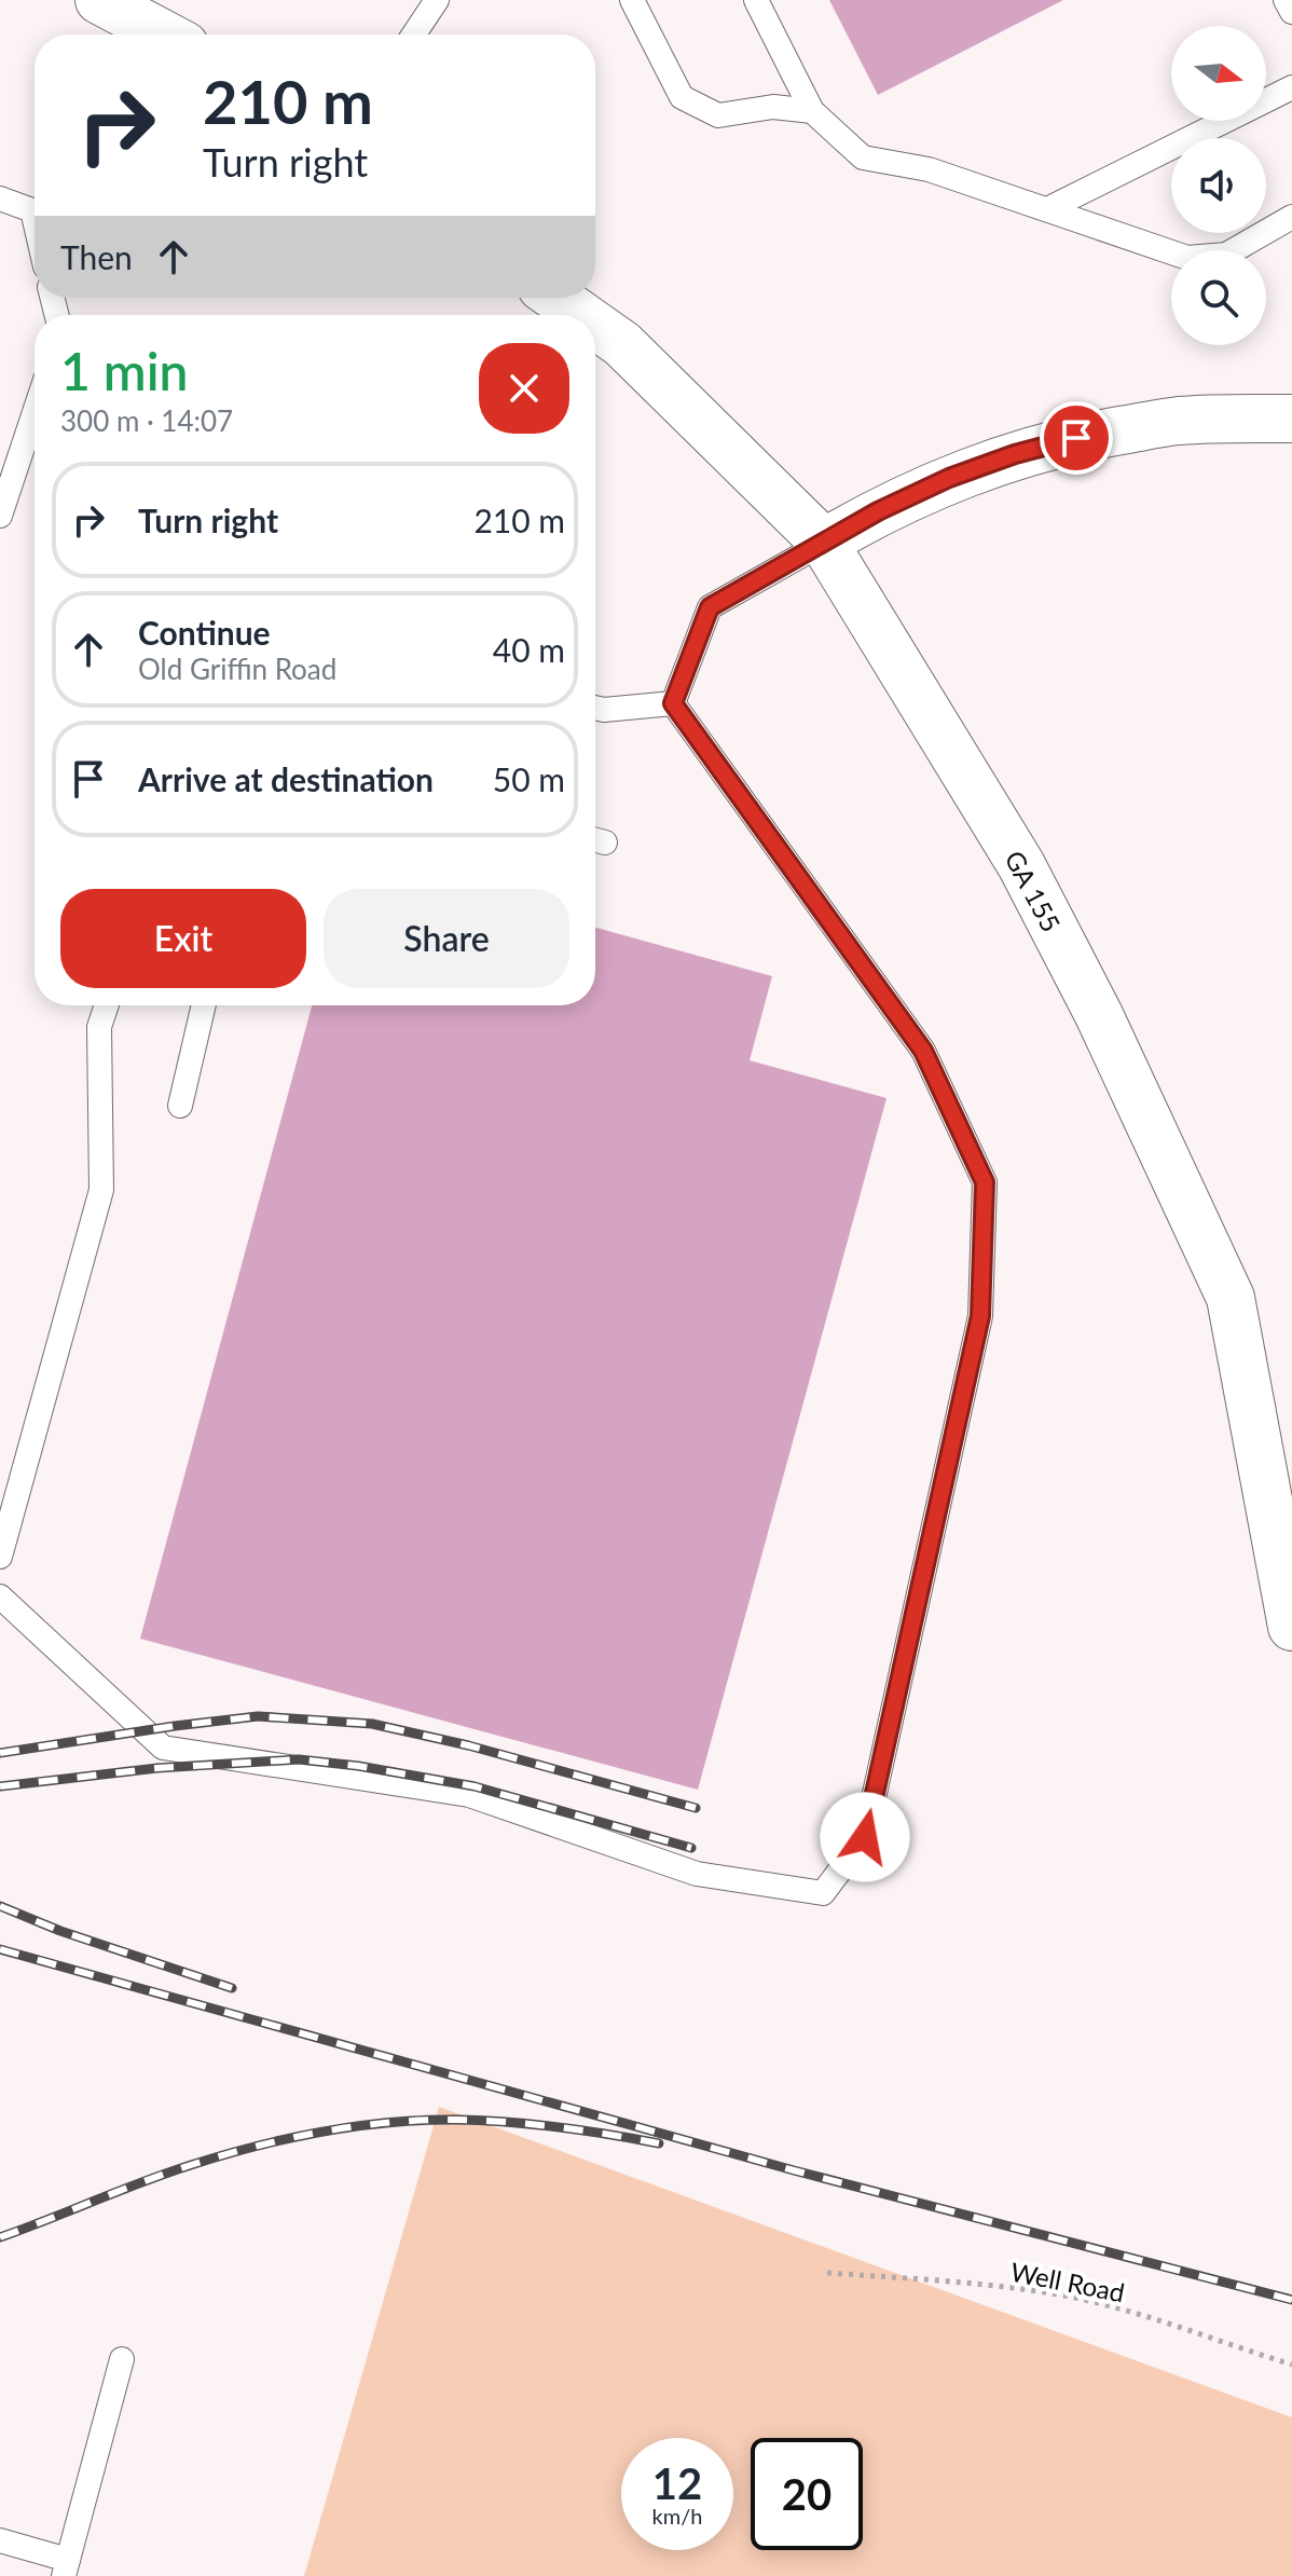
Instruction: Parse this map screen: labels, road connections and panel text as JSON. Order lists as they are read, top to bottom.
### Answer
{
  "streets": {
    "main road": ["GA 155"],
    "path": ["Well Road"]
  },
  "north": "right",
  "page": {
    "turn": ["210 m", "Turn right"],
    "then": "Then",
    "heading": ["1 min", "300 m · 14:07"],
    "list": [
      {
        "name": "Turn right",
        "value": "210 m"
      },
      {
        "name": "Continue",
        "note": "Old Griffin Road",
        "value": "40 m"
      },
      {
        "name": "Arrive at destination",
        "value": "50 m"
      }
    ],
    "buttons": ["Exit", "Share"],
    "speed": "12 km/h",
    "limit": "20"
  }
}
